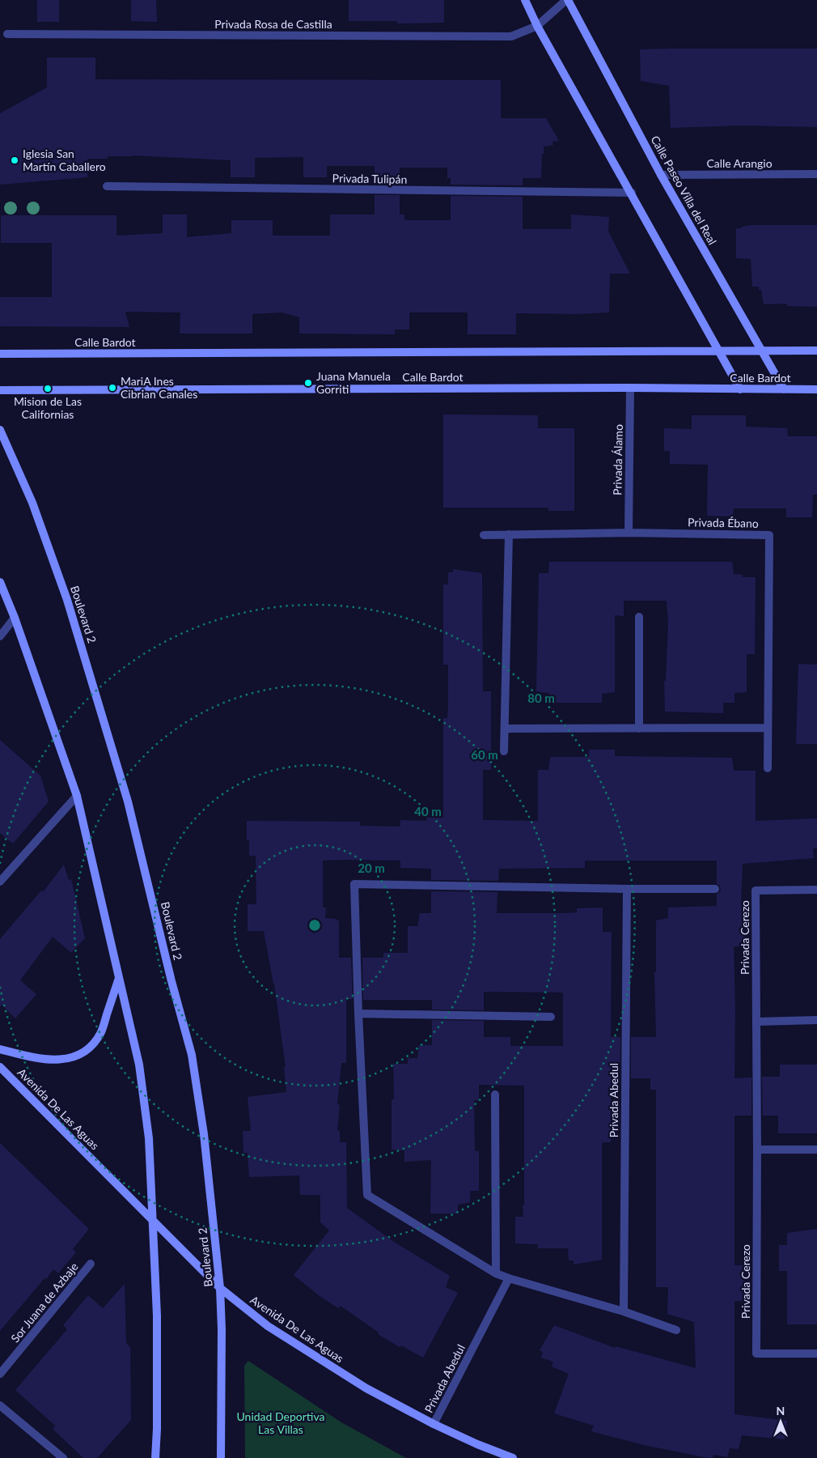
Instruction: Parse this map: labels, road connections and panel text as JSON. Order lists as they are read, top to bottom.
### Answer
{
  "streets": {
    "main road": [
      "Calle Paseo Villa del Real",
      "Calle Bardot",
      "Boulevard 2",
      "Avenida De Las Aguas"
    ],
    "street": [
      "Privada Rosa de Castilla",
      "Calle Arangio",
      "Privada Tulipán",
      "Privada Álamo",
      "Privada Ébano",
      "Privada Cerezo",
      "Privada Abedul",
      "Sor Juana de Azbaje"
    ]
  },
  "crossings": [
    ["Privada Rosa de Castilla", "Calle Paseo Villa del Real"],
    ["Calle Arangio", "Calle Paseo Villa del Real"],
    ["Calle Paseo Villa del Real", "Calle Bardot"],
    ["Calle Bardot", "Privada Álamo"],
    ["Privada Álamo", "Privada Ébano"],
    ["Boulevard 2", "Avenida De Las Aguas"],
    ["Privada Abedul", "Avenida De Las Aguas"]
  ],
  "parks": ["Unidad Deportiva Las Villas"],
  "places": [
    "Iglesia San Martín Caballero",
    "Juana Manuela Gorriti",
    "MariA Ines Cibrian Canales",
    "Mision de Las Californias"
  ],
  "north": "top",
  "rings": [
    "80 m",
    "60 m",
    "40 m",
    "20 m"
  ]
}
